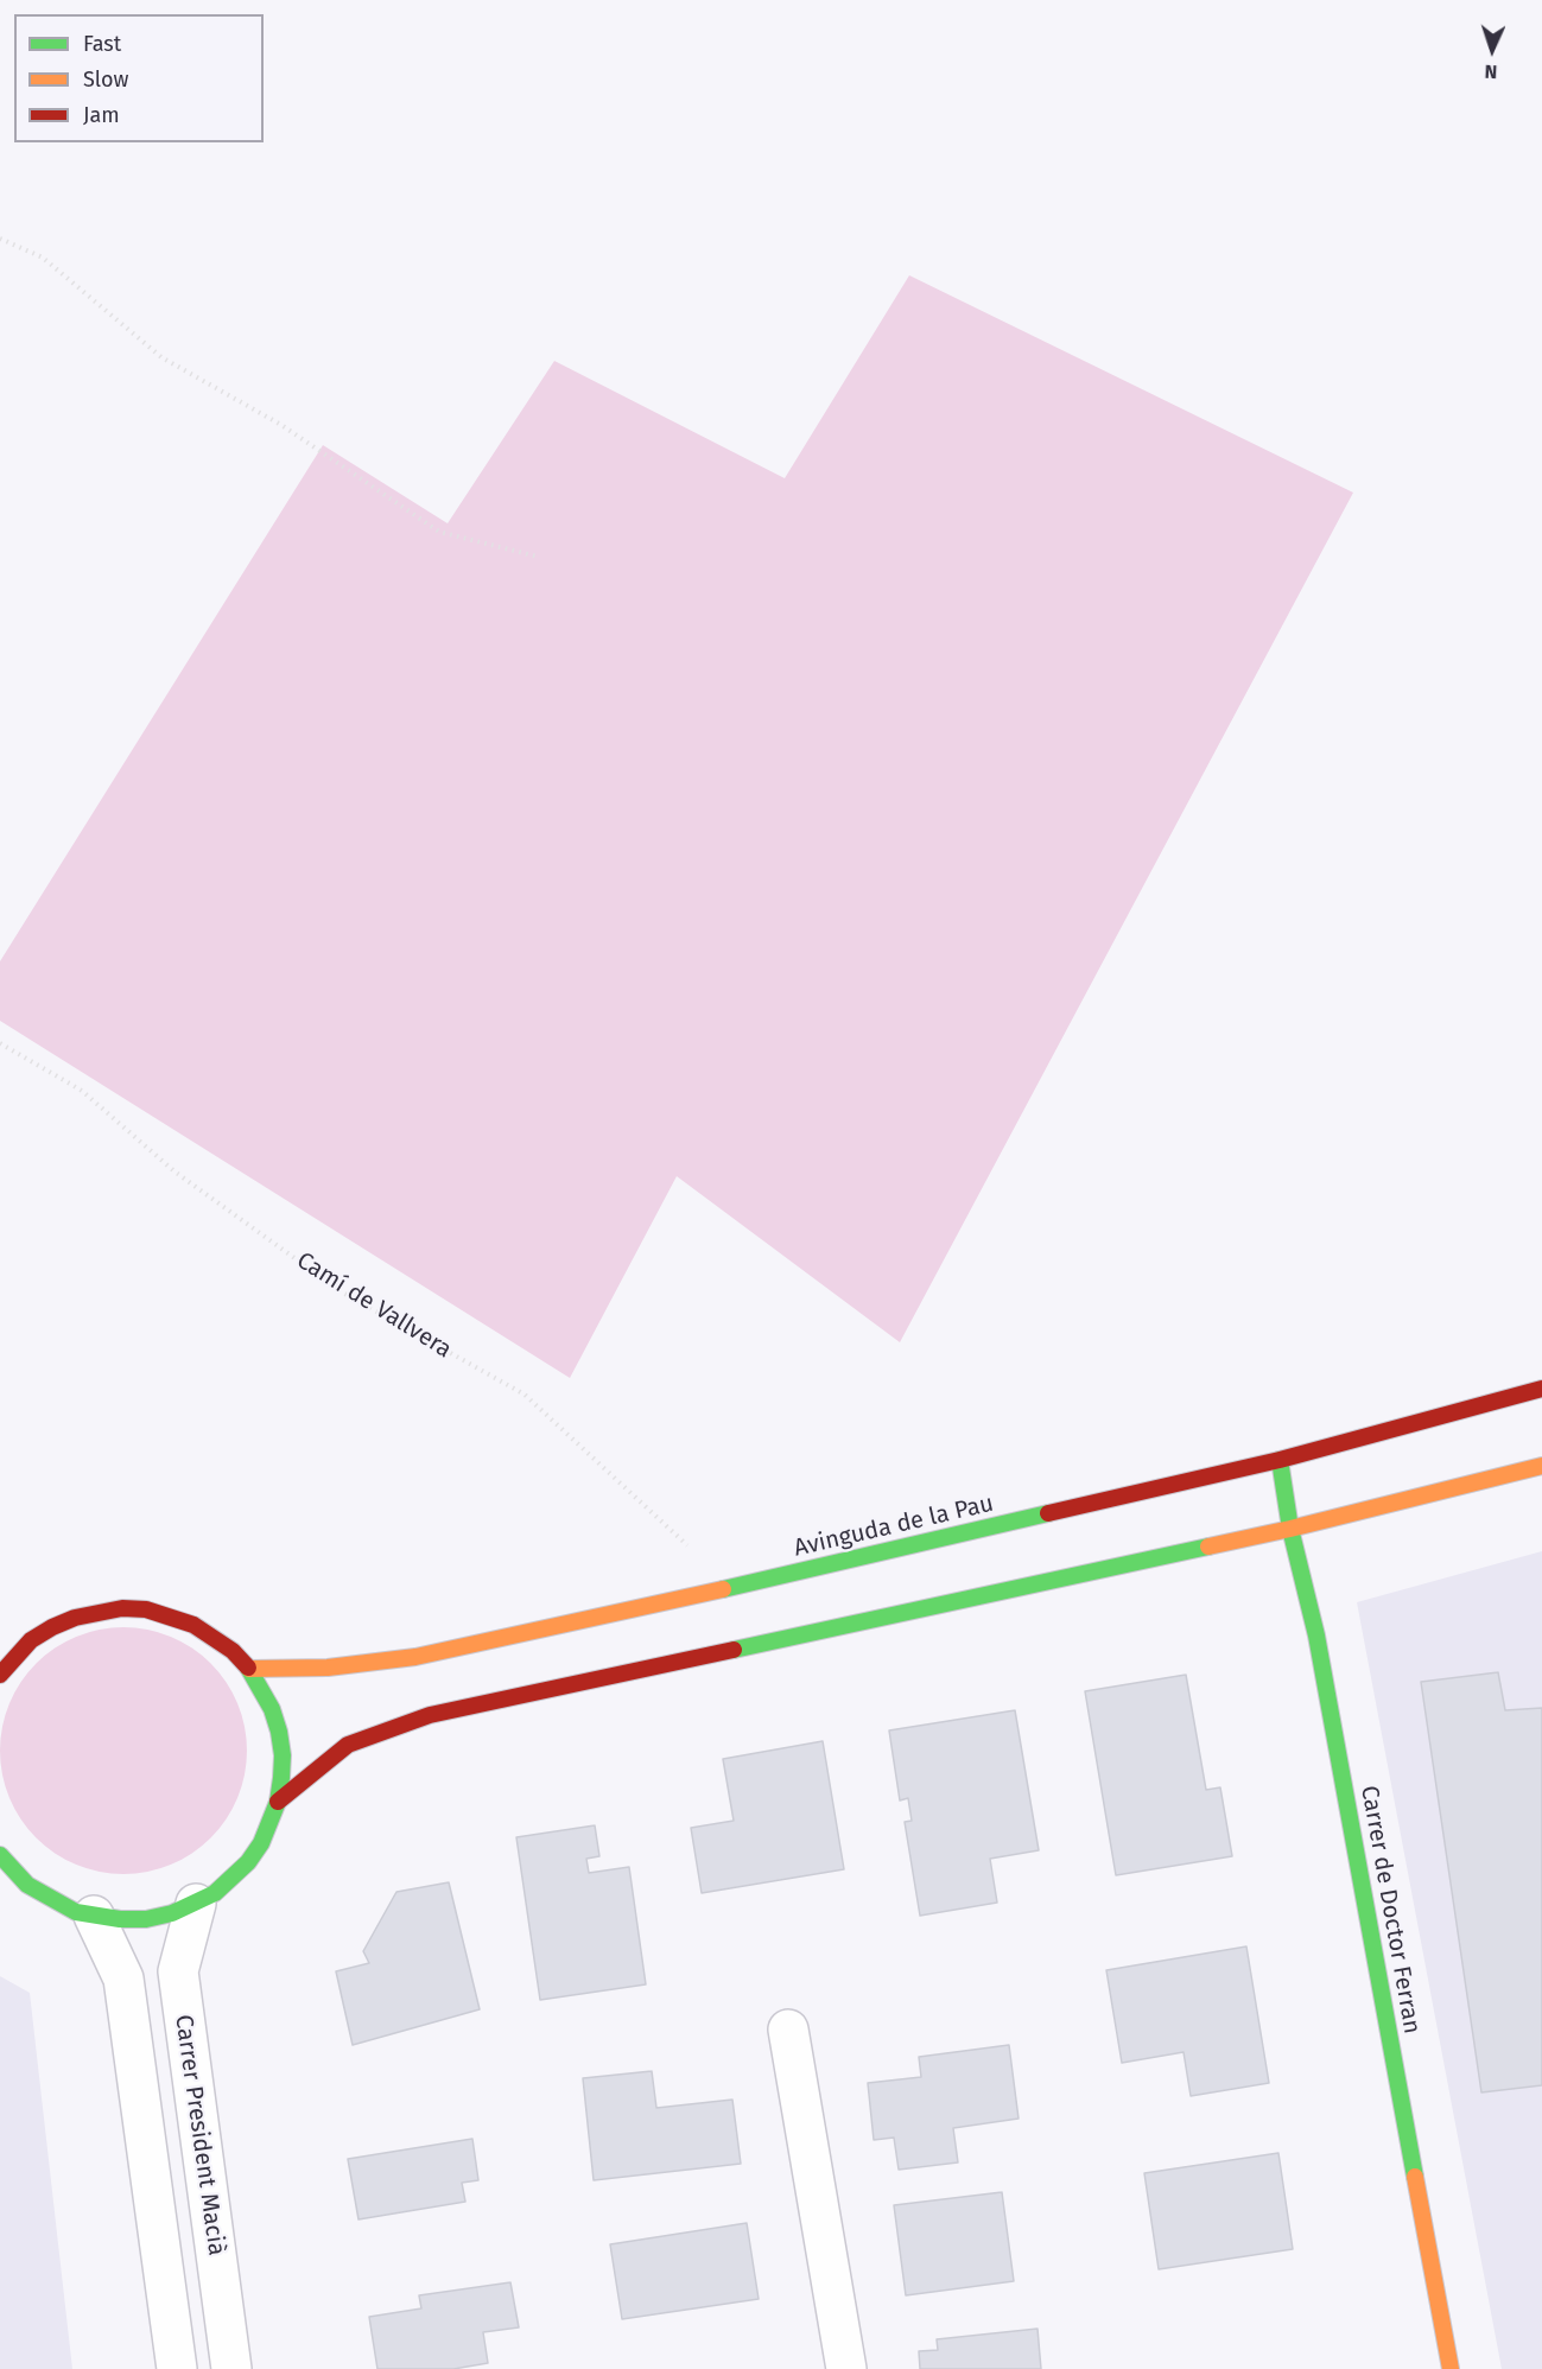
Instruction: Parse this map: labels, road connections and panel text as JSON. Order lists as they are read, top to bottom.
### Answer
{
  "streets": {
    "street": ["Avinguda de la Pau", "Carrer de Doctor Ferran", "Carrer President Macià"],
    "path": ["Camí de Vallvera"]
  },
  "crossings": [
    ["Camí de Vallvera", "Avinguda de la Pau"],
    ["Avinguda de la Pau", "Carrer de Doctor Ferran"]
  ],
  "legend": ["Fast", "Slow", "Jam"],
  "north": "bottom"
}
